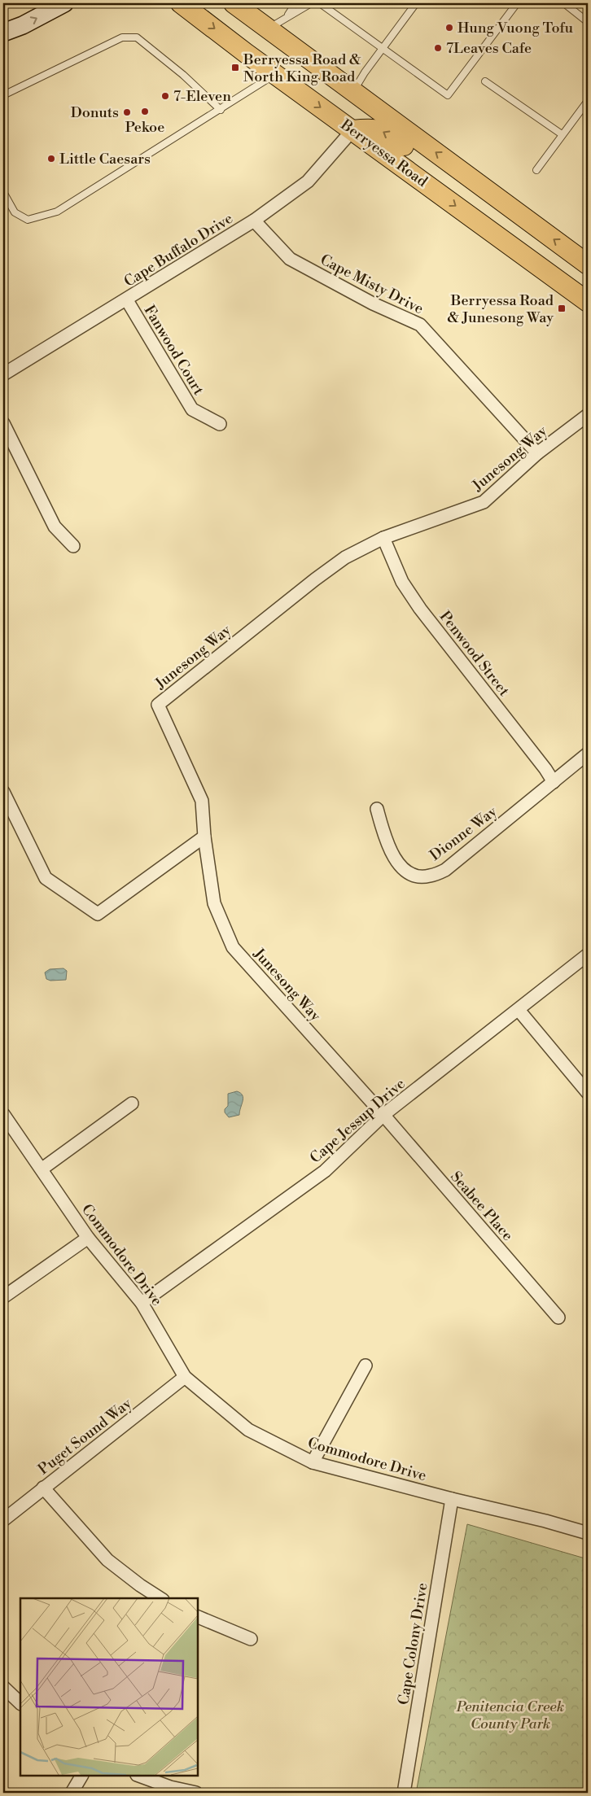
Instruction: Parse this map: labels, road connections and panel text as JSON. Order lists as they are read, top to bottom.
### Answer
{
  "streets": {
    "main road": ["Berryessa Road"],
    "street": [
      "Cape Buffalo Drive",
      "Cape Misty Drive",
      "Fanwood Court",
      "Junesong Way",
      "Penwood Street",
      "Dionne Way",
      "Cape Jessup Drive",
      "Seabee Place",
      "Commodore Drive",
      "Puget Sound Way",
      "Cape Colony Drive"
    ]
  },
  "crossings": [
    ["Berryessa Road", "Cape Buffalo Drive"],
    ["Cape Buffalo Drive", "Cape Misty Drive"],
    ["Cape Buffalo Drive", "Fanwood Court"],
    ["Cape Misty Drive", "Junesong Way"],
    ["Junesong Way", "Penwood Street"],
    ["Junesong Way", "Cape Jessup Drive"],
    ["Junesong Way", "Seabee Place"],
    ["Penwood Street", "Dionne Way"],
    ["Cape Jessup Drive", "Seabee Place"],
    ["Cape Jessup Drive", "Commodore Drive"],
    ["Commodore Drive", "Puget Sound Way"],
    ["Commodore Drive", "Cape Colony Drive"]
  ],
  "parks": ["Penitencia Creek County Park"],
  "places": {
    "other": [
      "Hung Vuong Tofu",
      "7Leaves Cafe",
      "7-Eleven",
      "Pekoe",
      "Donuts",
      "Little Caesars"
    ],
    "transit": ["Berryessa Road & North King Road", "Berryessa Road & Junesong Way"]
  }
}
